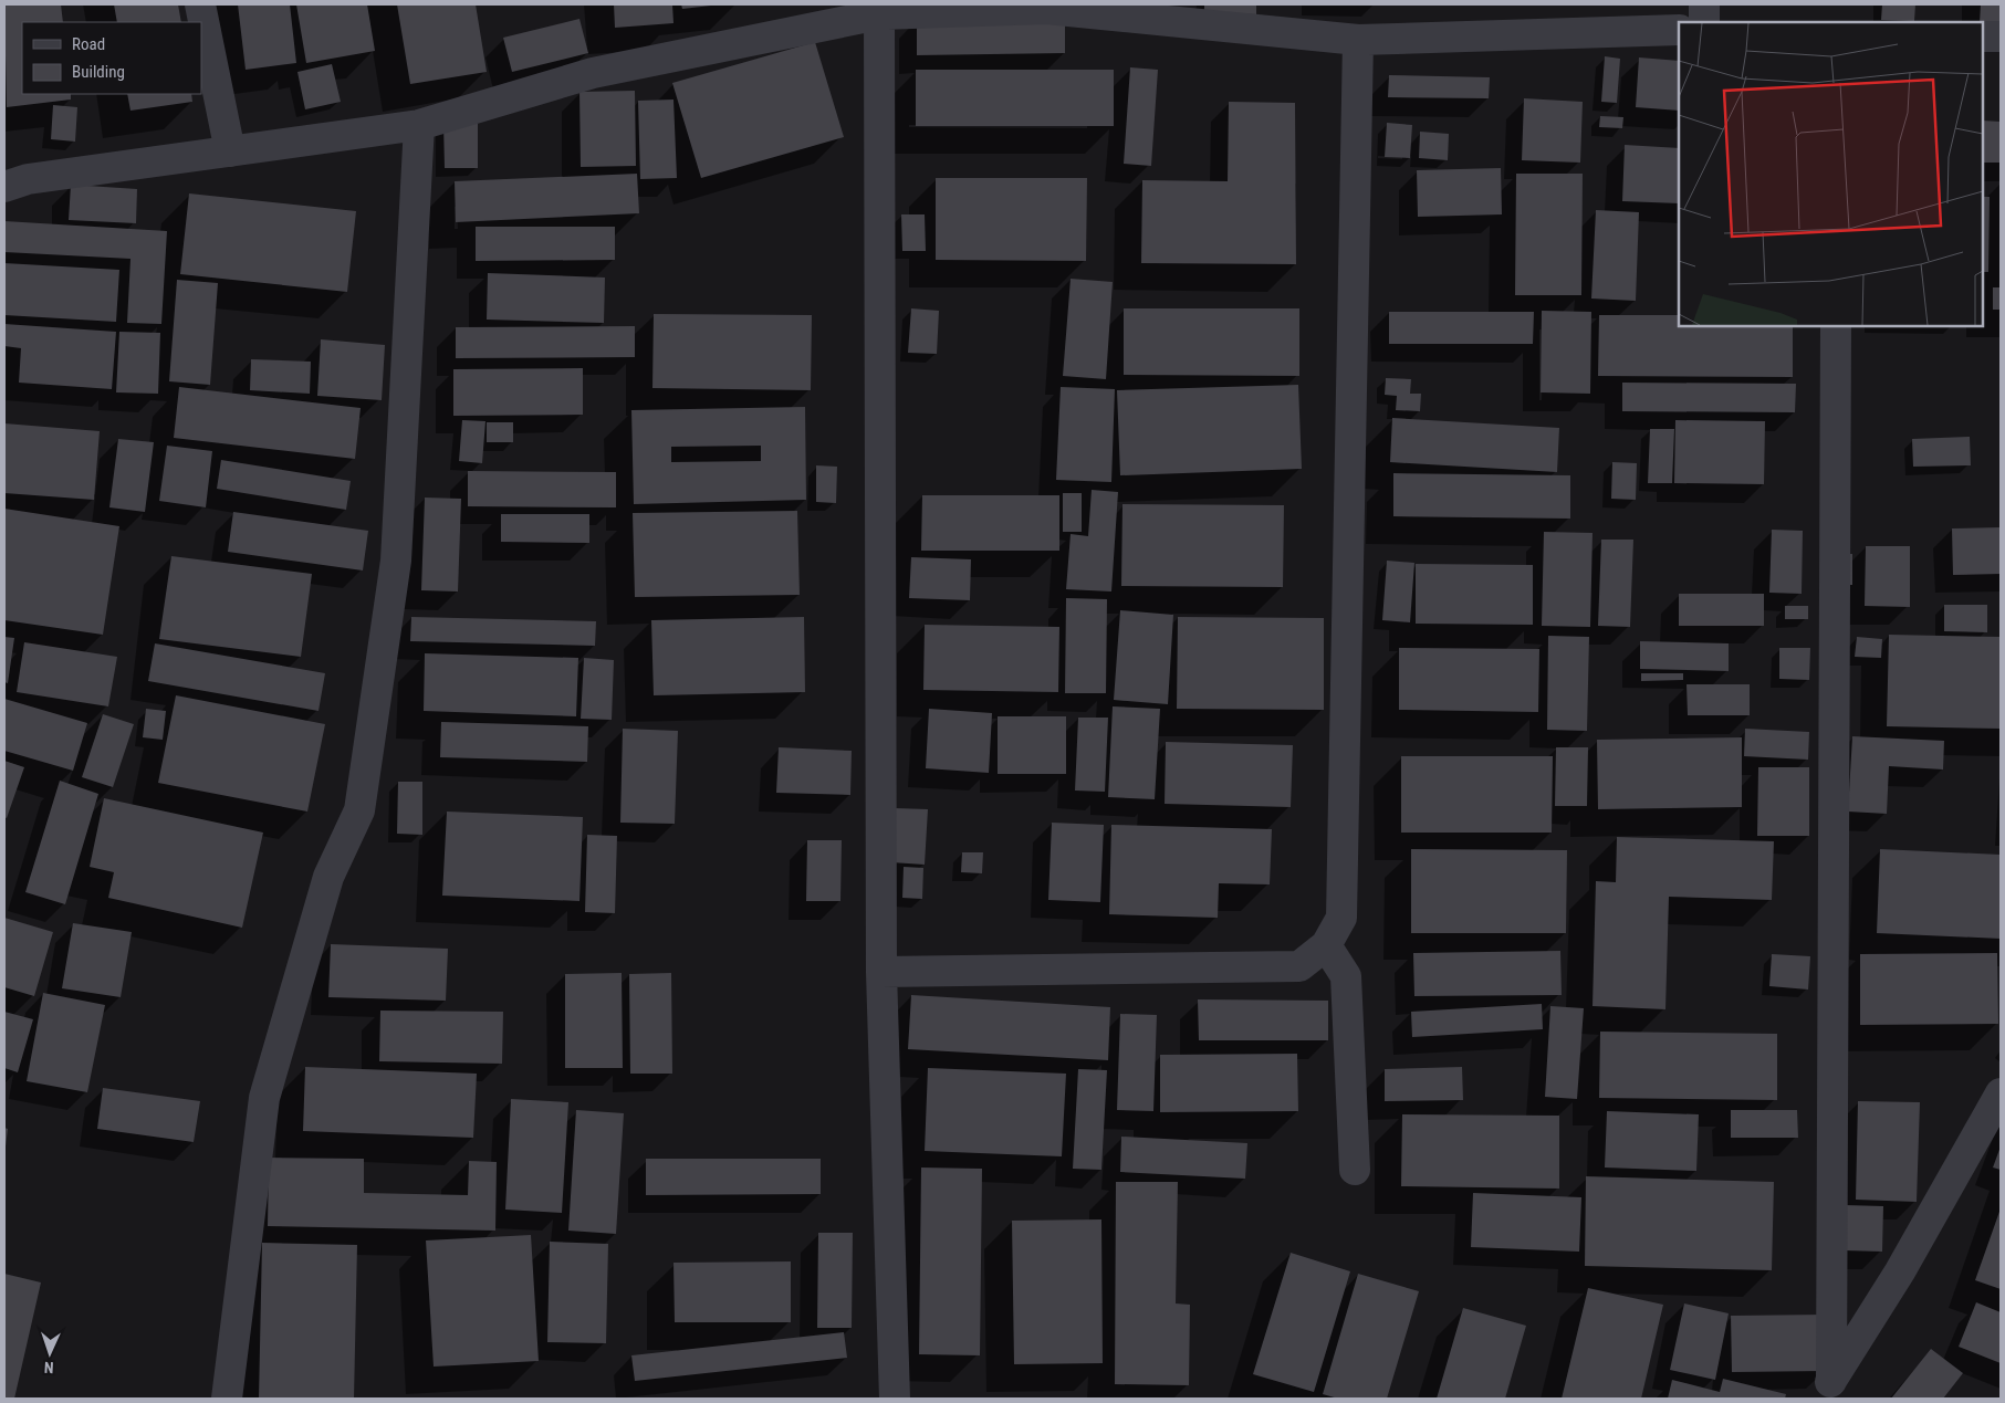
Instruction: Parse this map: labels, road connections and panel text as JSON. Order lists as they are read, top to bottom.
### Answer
{
  "legend": ["Road", "Building"],
  "north": "bottom"
}
